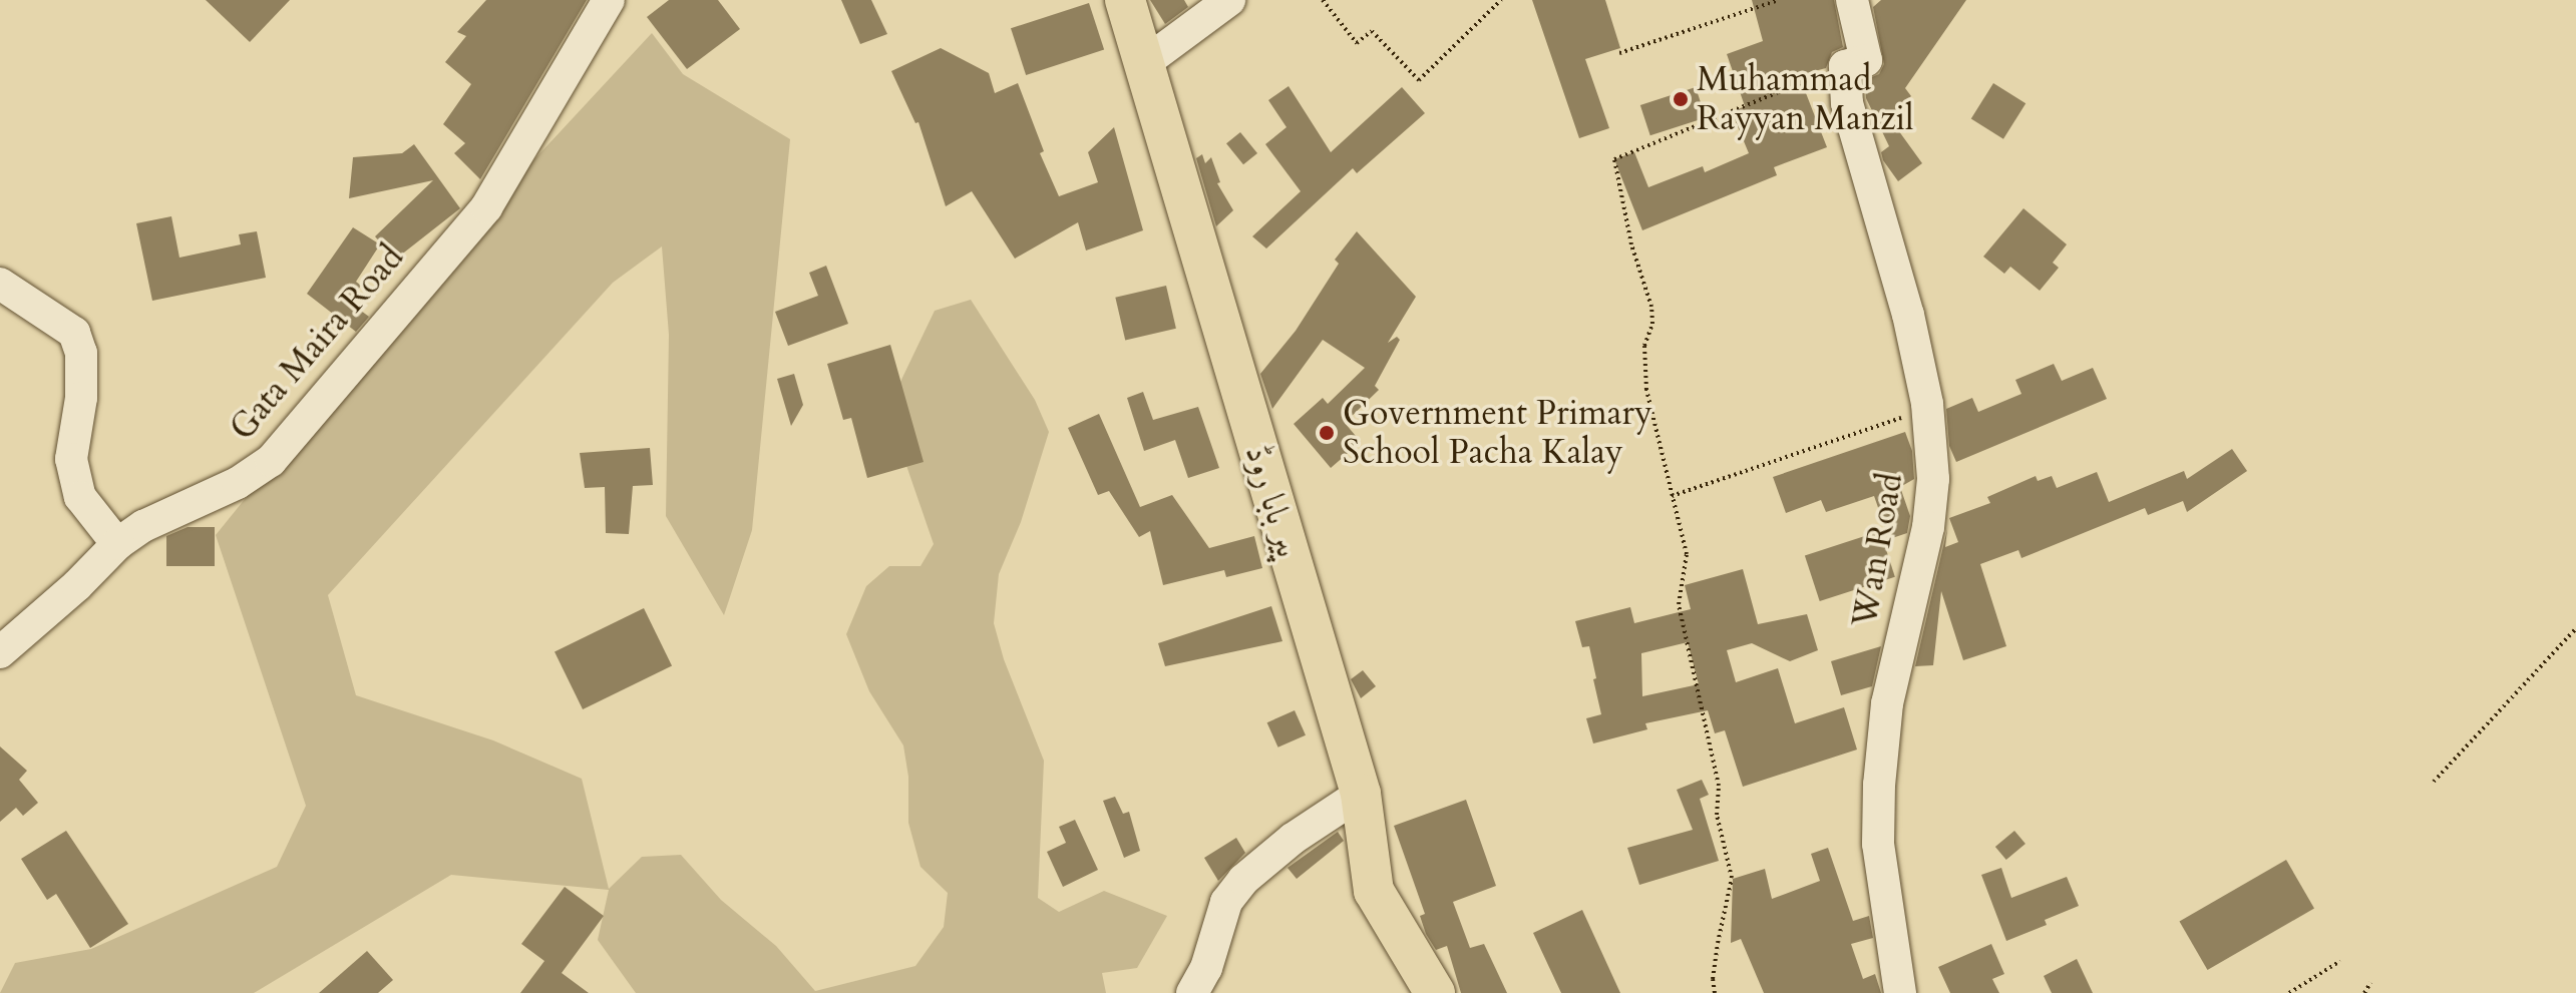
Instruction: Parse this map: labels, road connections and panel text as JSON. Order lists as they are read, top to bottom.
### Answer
{
  "streets": {
    "main road": ["پیر بابا روڈ"],
    "street": ["Gata Maira Road", "Wan Road"]
  },
  "places": ["Muhammad Rayyan Manzil", "Government Primary School Pacha Kalay"]
}
